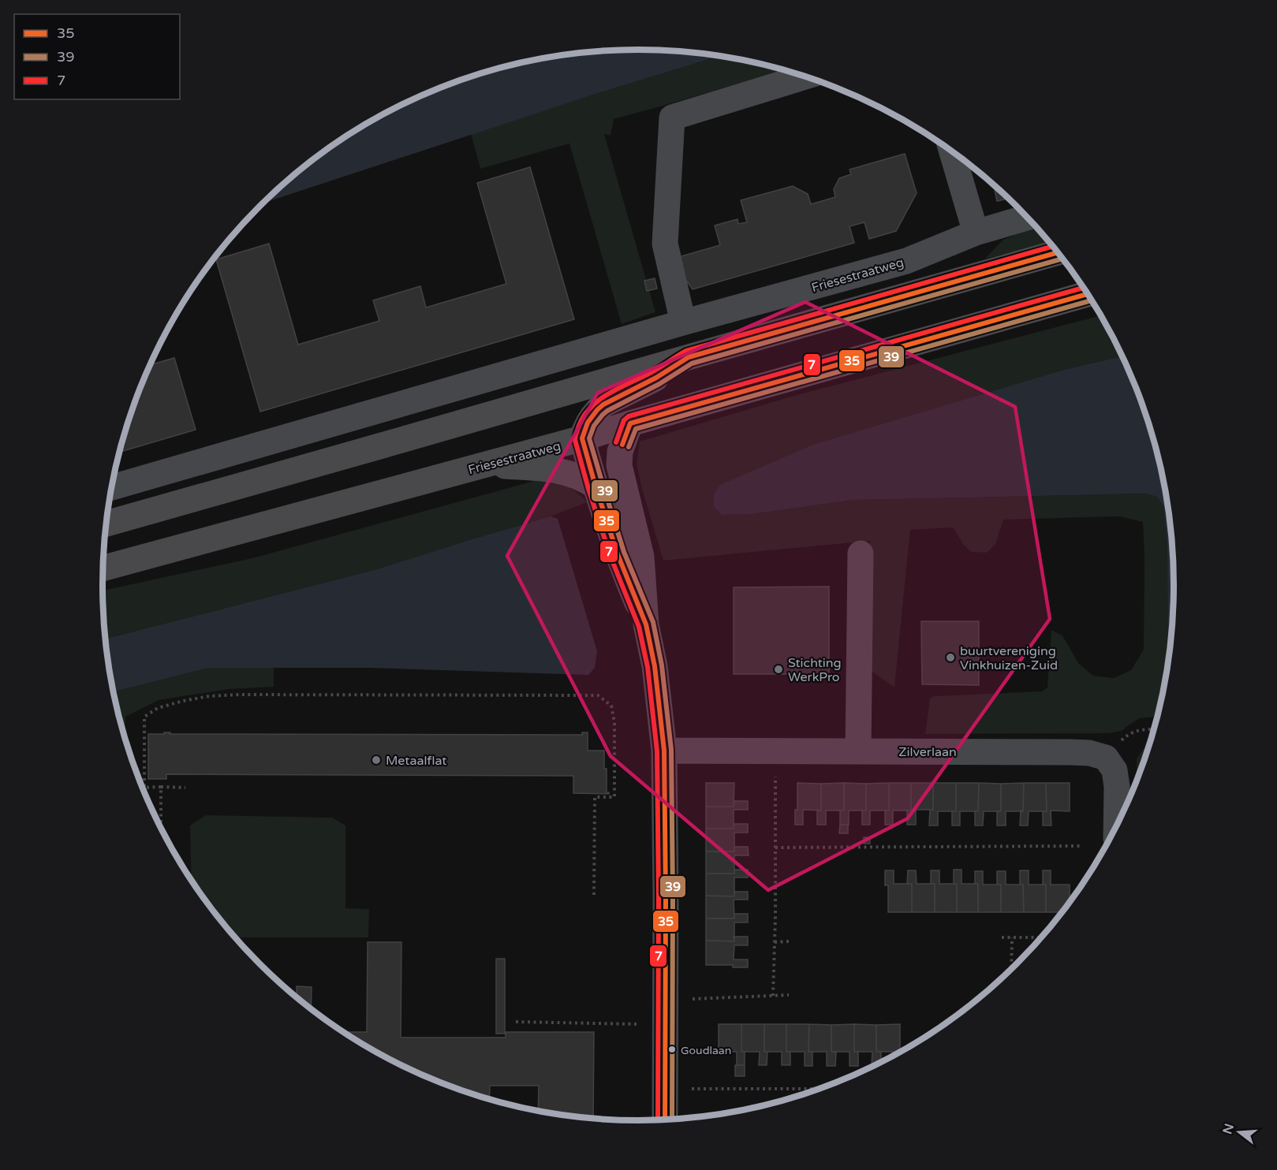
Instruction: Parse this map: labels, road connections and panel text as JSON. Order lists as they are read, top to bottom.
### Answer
{
  "streets": {
    "highway": ["Friesestraatweg"],
    "street": ["Zilverlaan"]
  },
  "places": [
    "buurtvereniging Vinkhuizen-Zuid",
    "Stichting WerkPro",
    "Metaalflat",
    "Goudlaan"
  ],
  "lines": ["transit line 7", "transit line 35", "transit line 39"],
  "legend": ["35", "39", "7"],
  "north": "left"
}
